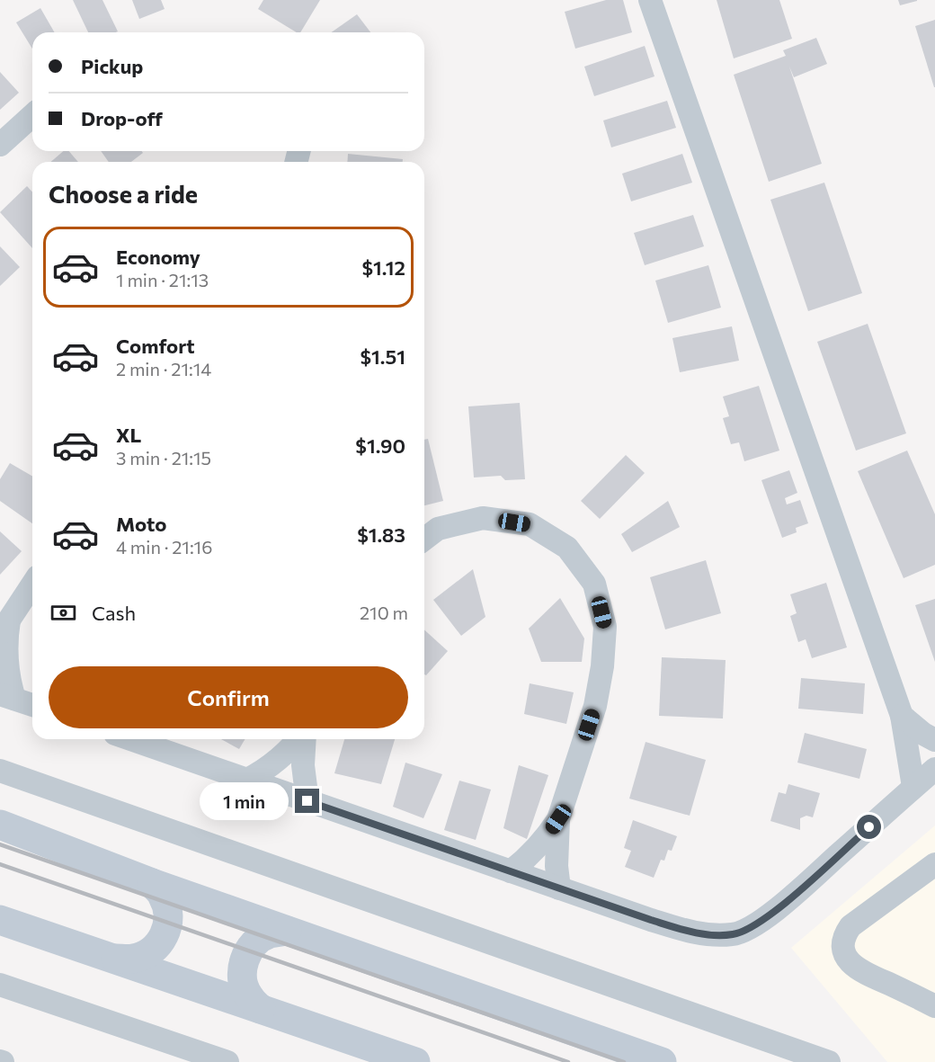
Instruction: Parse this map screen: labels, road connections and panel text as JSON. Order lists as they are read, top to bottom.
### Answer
{
  "page": {
    "banner": ["Pickup", "Drop-off"],
    "heading": "Choose a ride",
    "list": [
      {
        "name": "Economy",
        "note": "1 min · 21:13",
        "value": "$1.12"
      },
      {
        "name": "Comfort",
        "note": "2 min · 21:14",
        "value": "$1.51"
      },
      {
        "name": "XL",
        "note": "3 min · 21:15",
        "value": "$1.90"
      },
      {
        "name": "Moto",
        "note": "4 min · 21:16",
        "value": "$1.83"
      }
    ],
    "pay": ["Cash", "210 m"],
    "buttons": "Confirm",
    "bubble": "1 min"
  }
}
